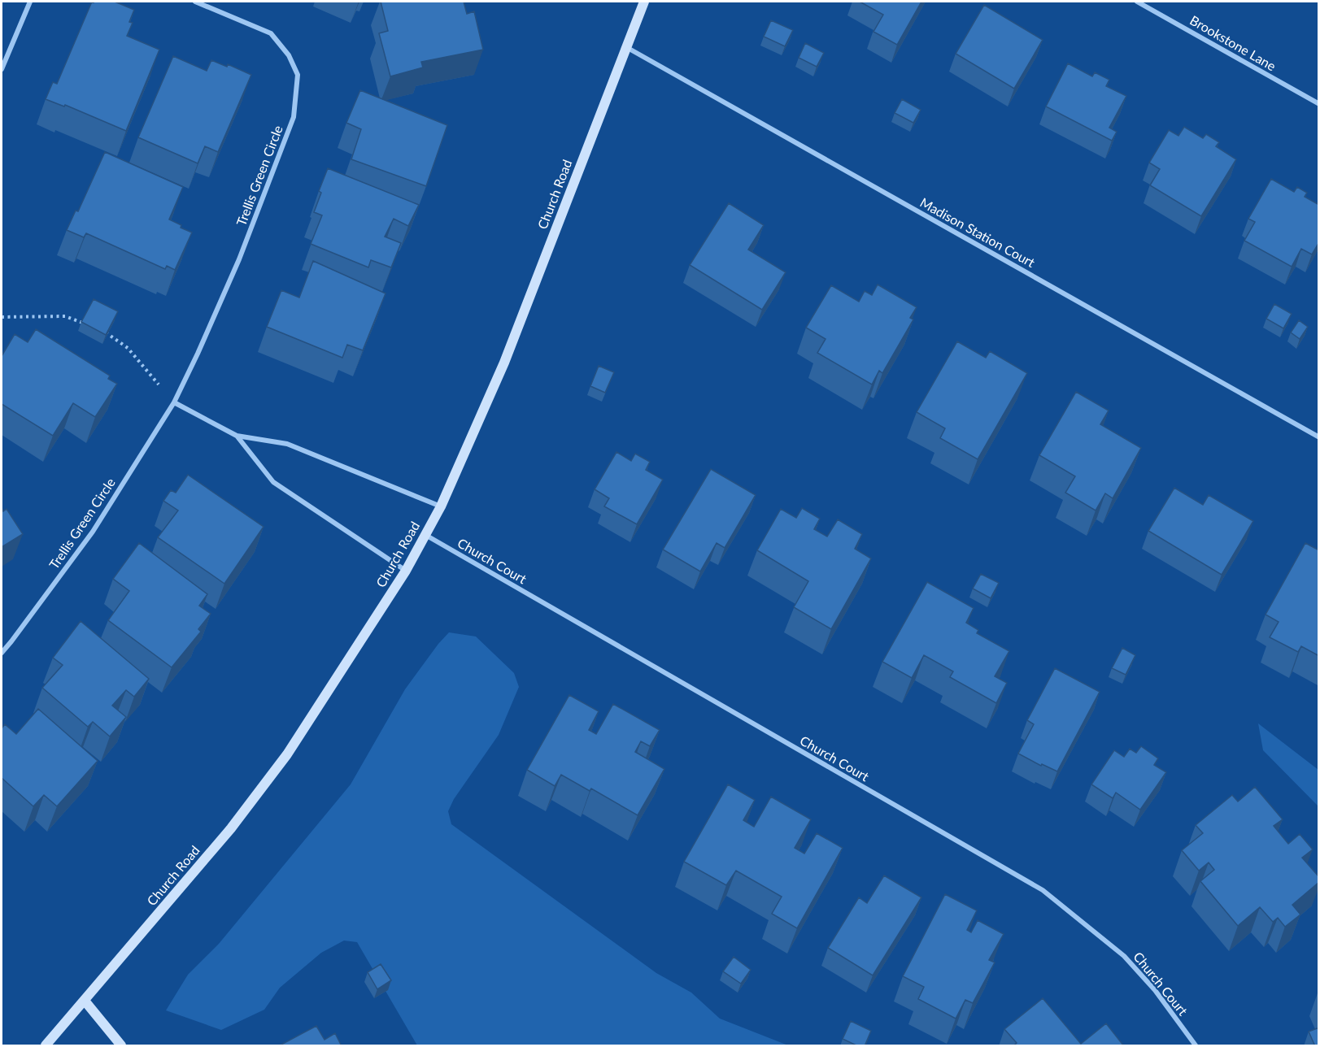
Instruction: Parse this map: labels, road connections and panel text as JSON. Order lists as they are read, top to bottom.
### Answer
{
  "streets": {
    "main road": ["Church Road"],
    "street": [
      "Brookstone Lane",
      "Trellis Green Circle",
      "Madison Station Court",
      "Church Court"
    ]
  },
  "crossings": [
    ["Church Road", "Madison Station Court"],
    ["Church Road", "Church Court"]
  ]
}
